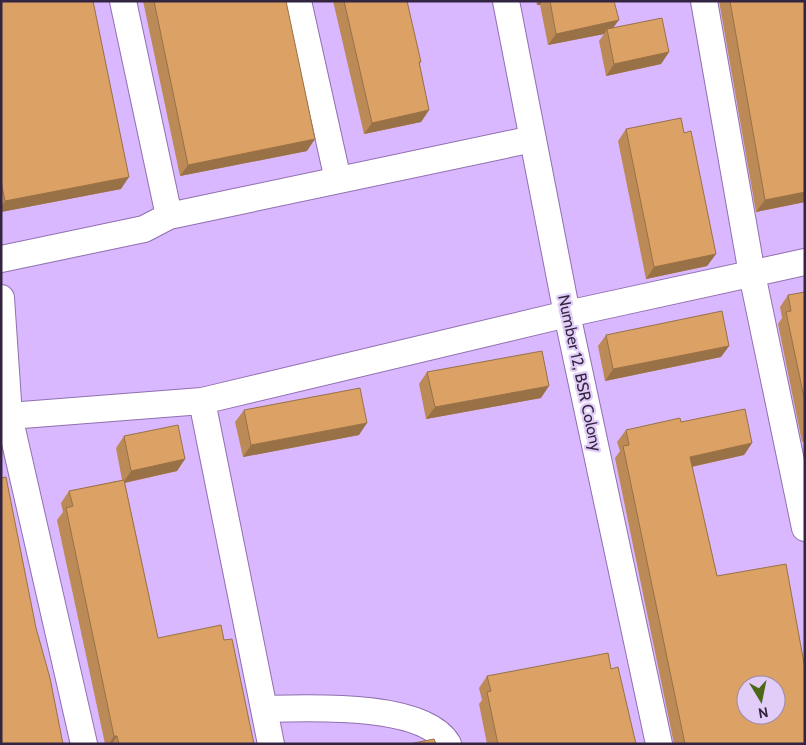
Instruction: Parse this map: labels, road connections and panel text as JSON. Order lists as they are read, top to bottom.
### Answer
{
  "streets": {
    "street": ["Number 12, BSR Colony"]
  },
  "north": "bottom"
}
